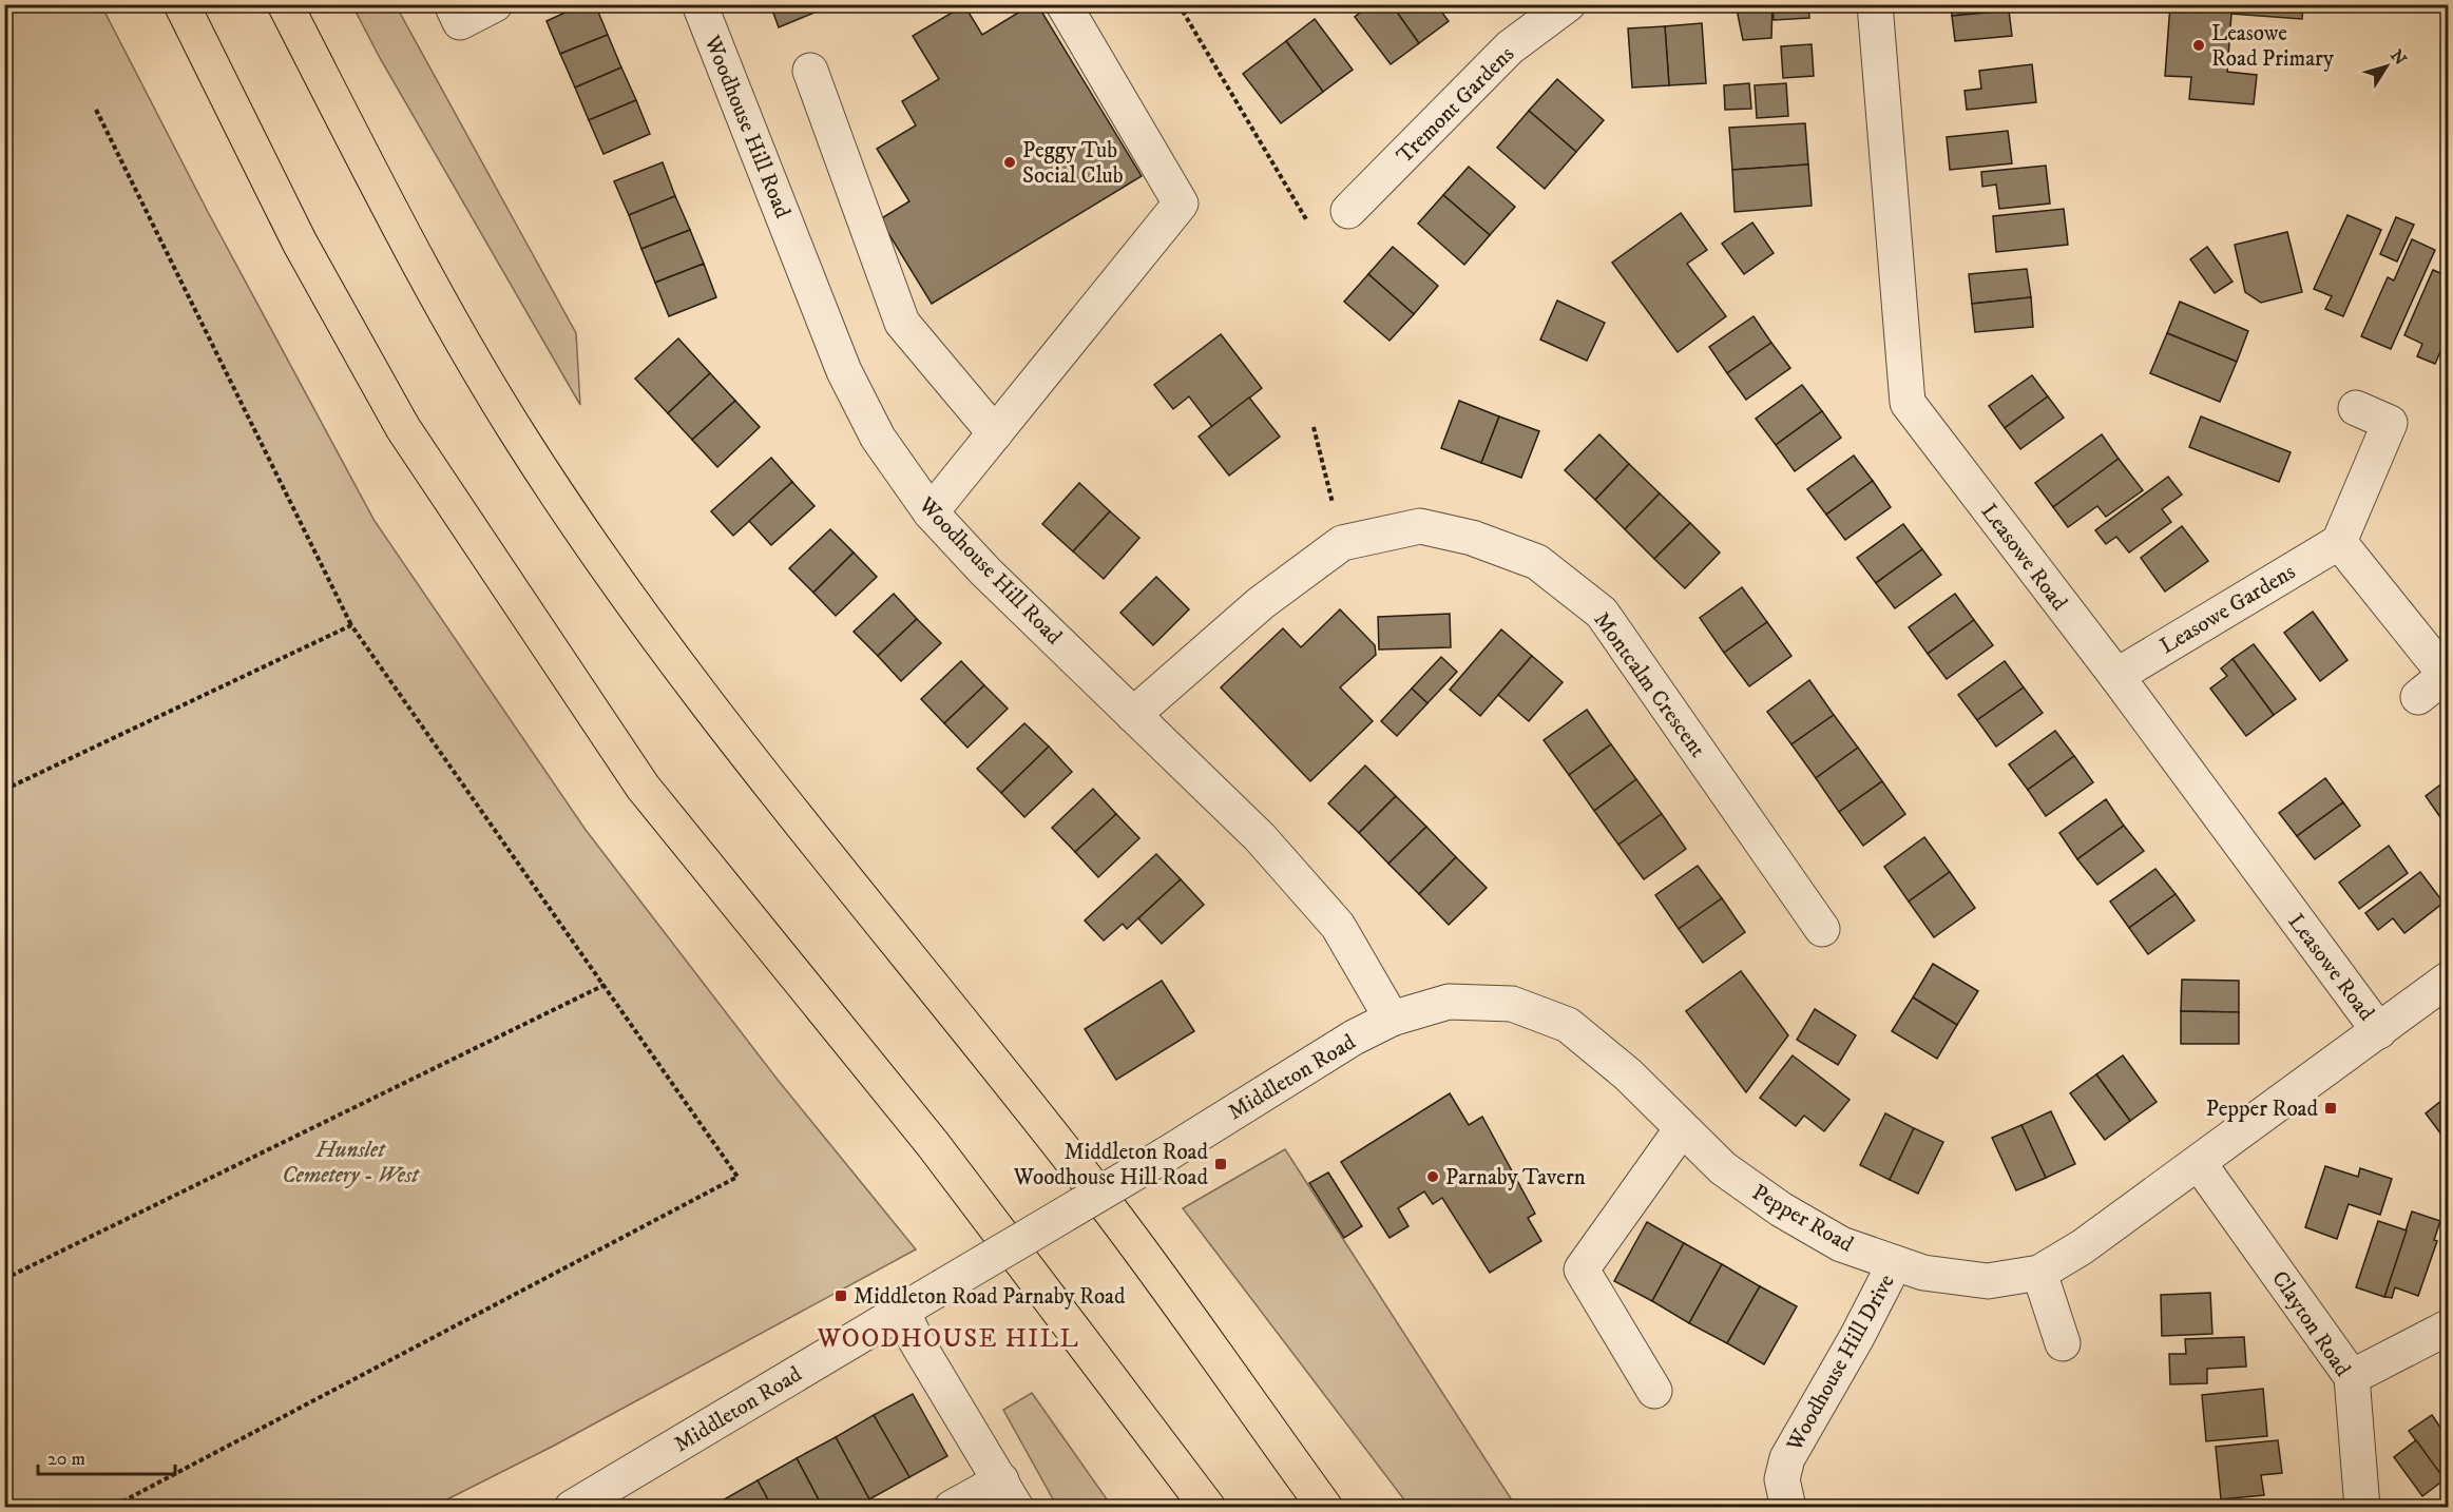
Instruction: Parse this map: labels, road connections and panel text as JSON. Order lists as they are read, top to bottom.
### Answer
{
  "streets": {
    "street": [
      "Tremont Gardens",
      "Woodhouse Hill Road",
      "Leasowe Road",
      "Leasowe Gardens",
      "Montcalm Crescent",
      "Middleton Road",
      "Pepper Road",
      "Clayton Road",
      "Woodhouse Hill Drive"
    ]
  },
  "crossings": [
    ["Woodhouse Hill Road", "Montcalm Crescent"],
    ["Woodhouse Hill Road", "Middleton Road"],
    ["Woodhouse Hill Road", "Pepper Road"],
    ["Leasowe Road", "Leasowe Gardens"],
    ["Leasowe Road", "Pepper Road"],
    ["Middleton Road", "Pepper Road"],
    ["Pepper Road", "Clayton Road"],
    ["Pepper Road", "Woodhouse Hill Drive"]
  ],
  "districts": ["WOODHOUSE HILL"],
  "parks": ["Hunslet Cemetery - West"],
  "places": {
    "other": ["Leasowe Road Primary", "Peggy Tub Social Club", "Parnaby Tavern"],
    "transit": ["Pepper Road", "Middleton Road Woodhouse Hill Road", "Middleton Road Parnaby Road"]
  },
  "scale_bar": "20 m",
  "north": "top right"
}
